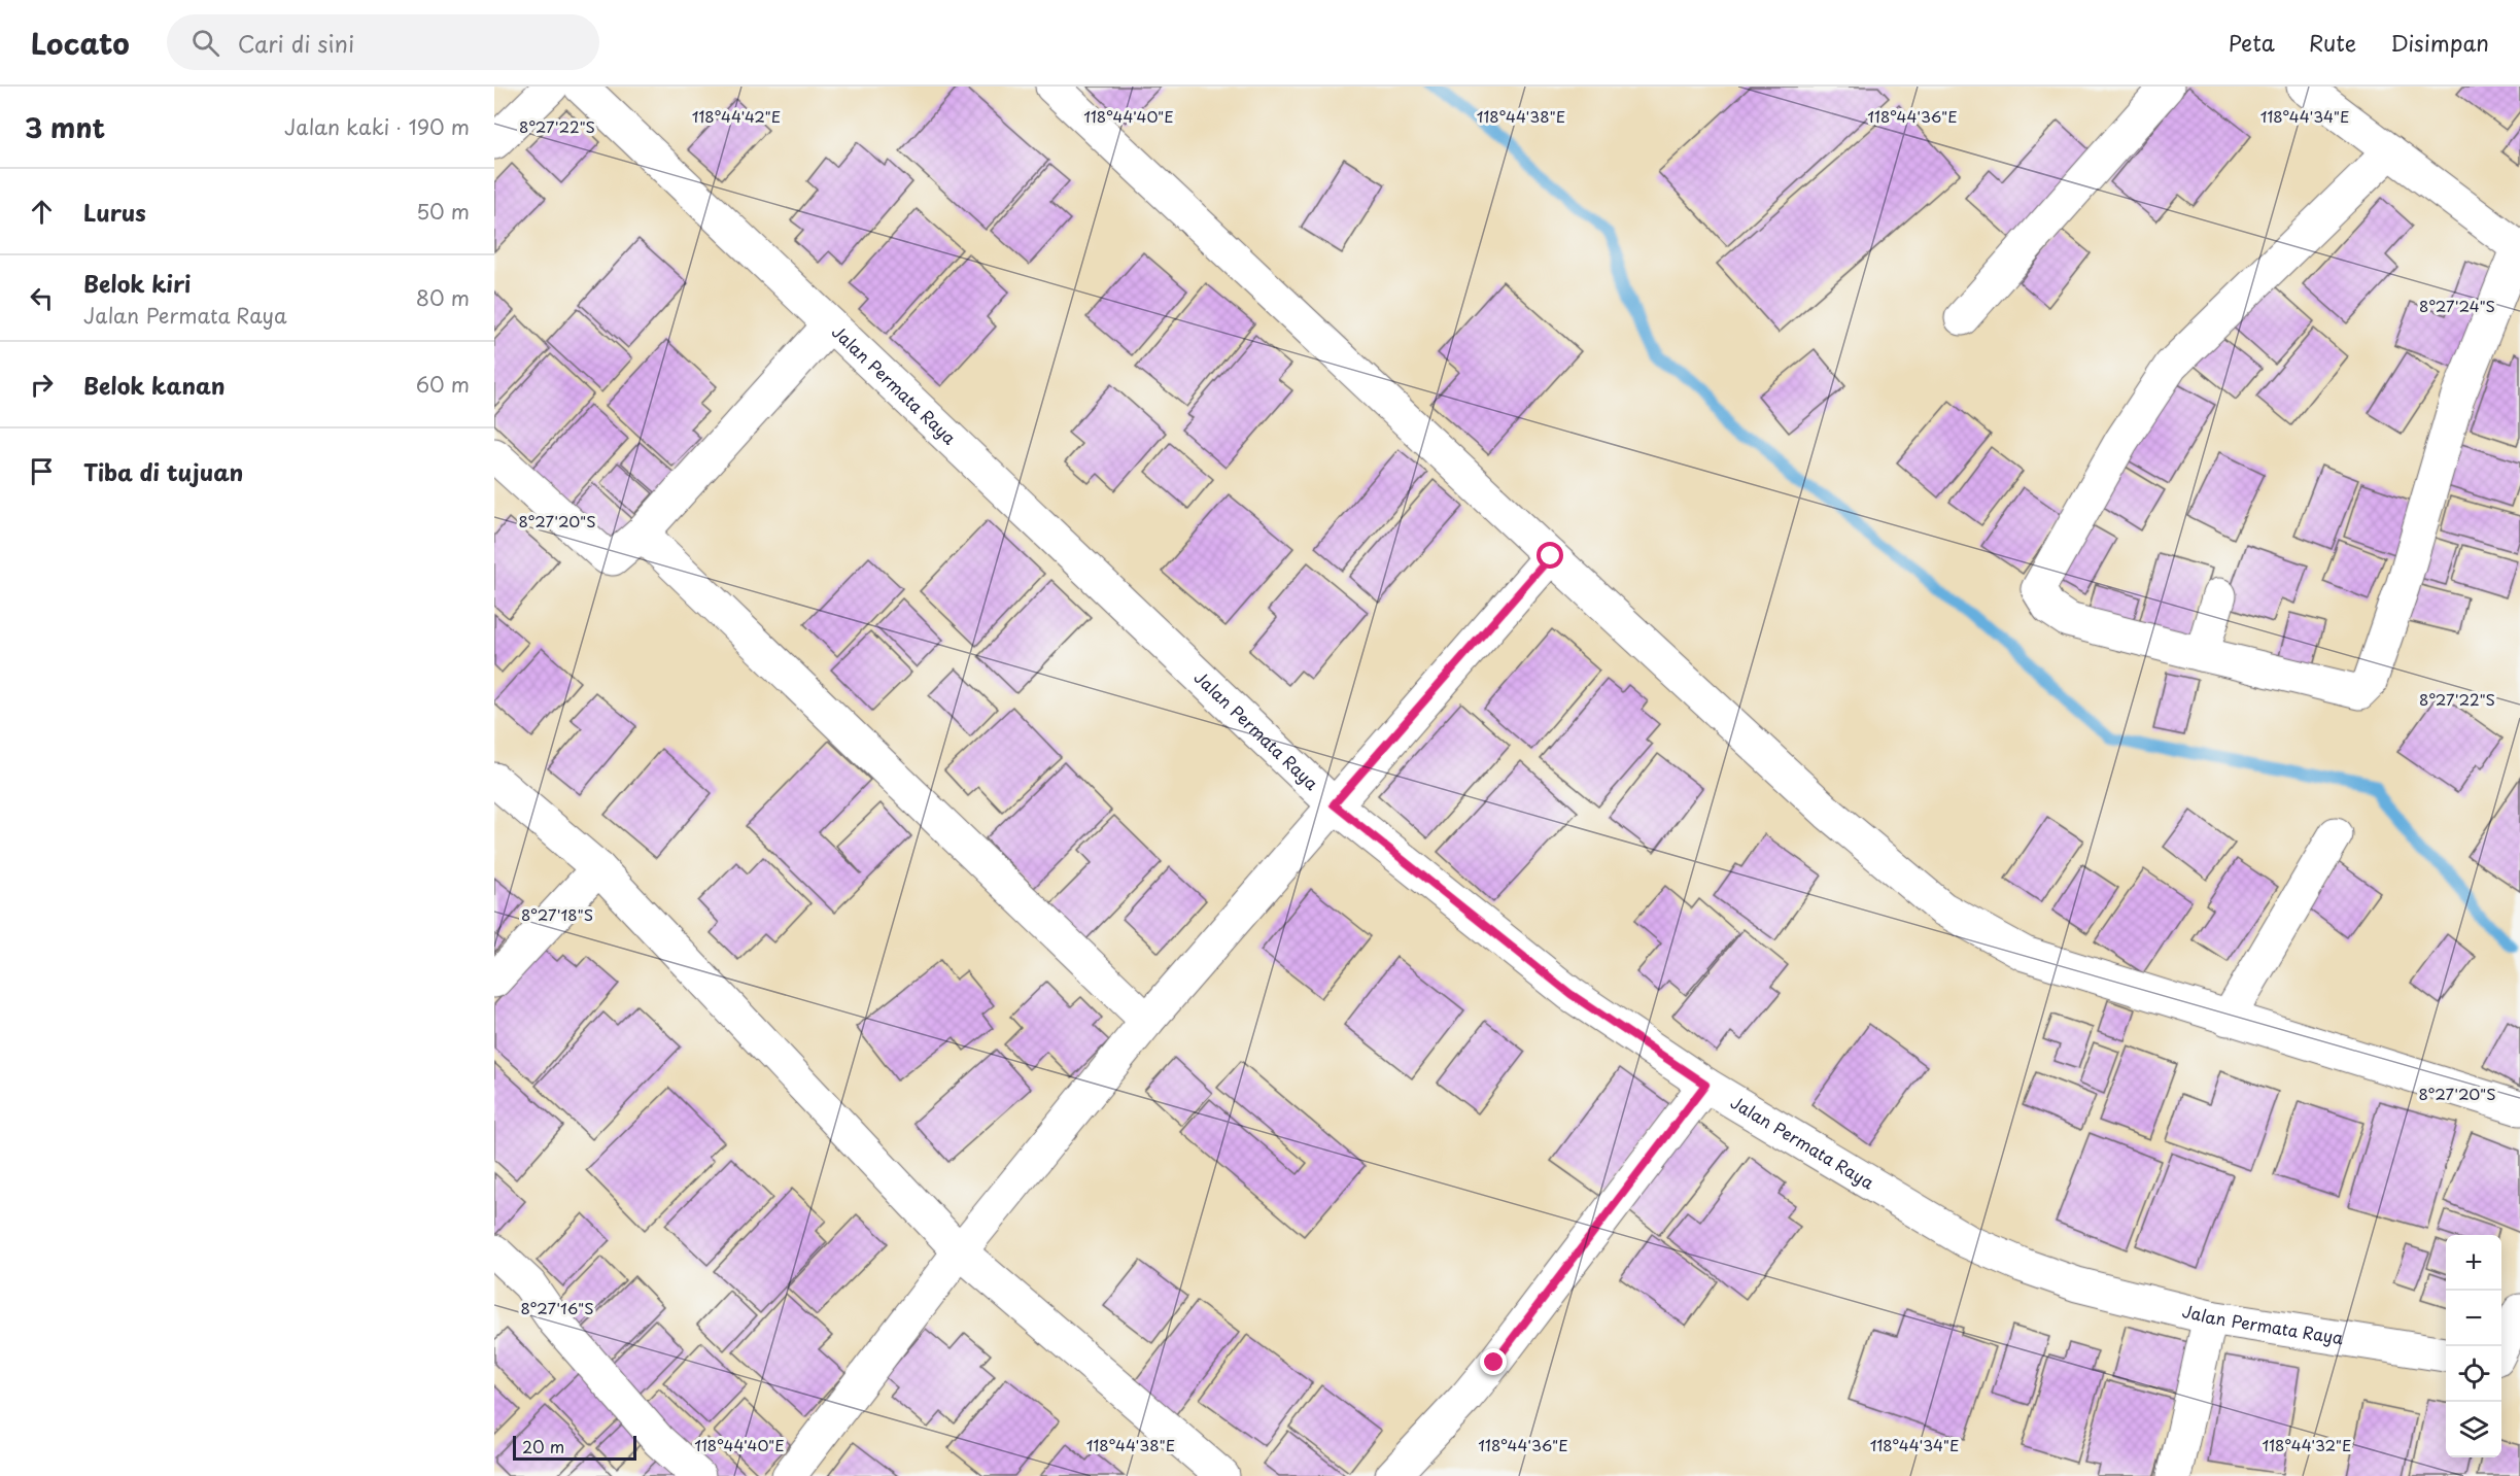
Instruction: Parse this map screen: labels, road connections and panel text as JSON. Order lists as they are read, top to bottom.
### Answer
{
  "streets": {
    "street": ["Jalan Permata Raya"]
  },
  "scale_bar": "20 m",
  "page": {
    "header": "Locato",
    "search": "Cari di sini",
    "nav": ["Peta", "Rute", "Disimpan"],
    "heading": ["3 mnt", "Jalan kaki · 190 m"],
    "list": [
      ["Lurus", "50 m"],
      ["Belok kiri", "Jalan Permata Raya", "80 m"],
      ["Belok kanan", "60 m"],
      "Tiba di tujuan"
    ],
    "map_buttons": ["+", "−"],
    "scale": "20 m"
  },
  "coordinates": [
    "118°44'42\"E",
    "118°44'40\"E",
    "118°44'38\"E",
    "118°44'36\"E",
    "118°44'34\"E",
    "8°27'22\"S",
    "8°27'24\"S",
    "8°27'20\"S",
    "8°27'18\"S",
    "8°27'16\"S",
    "118°44'32\"E"
  ]
}
